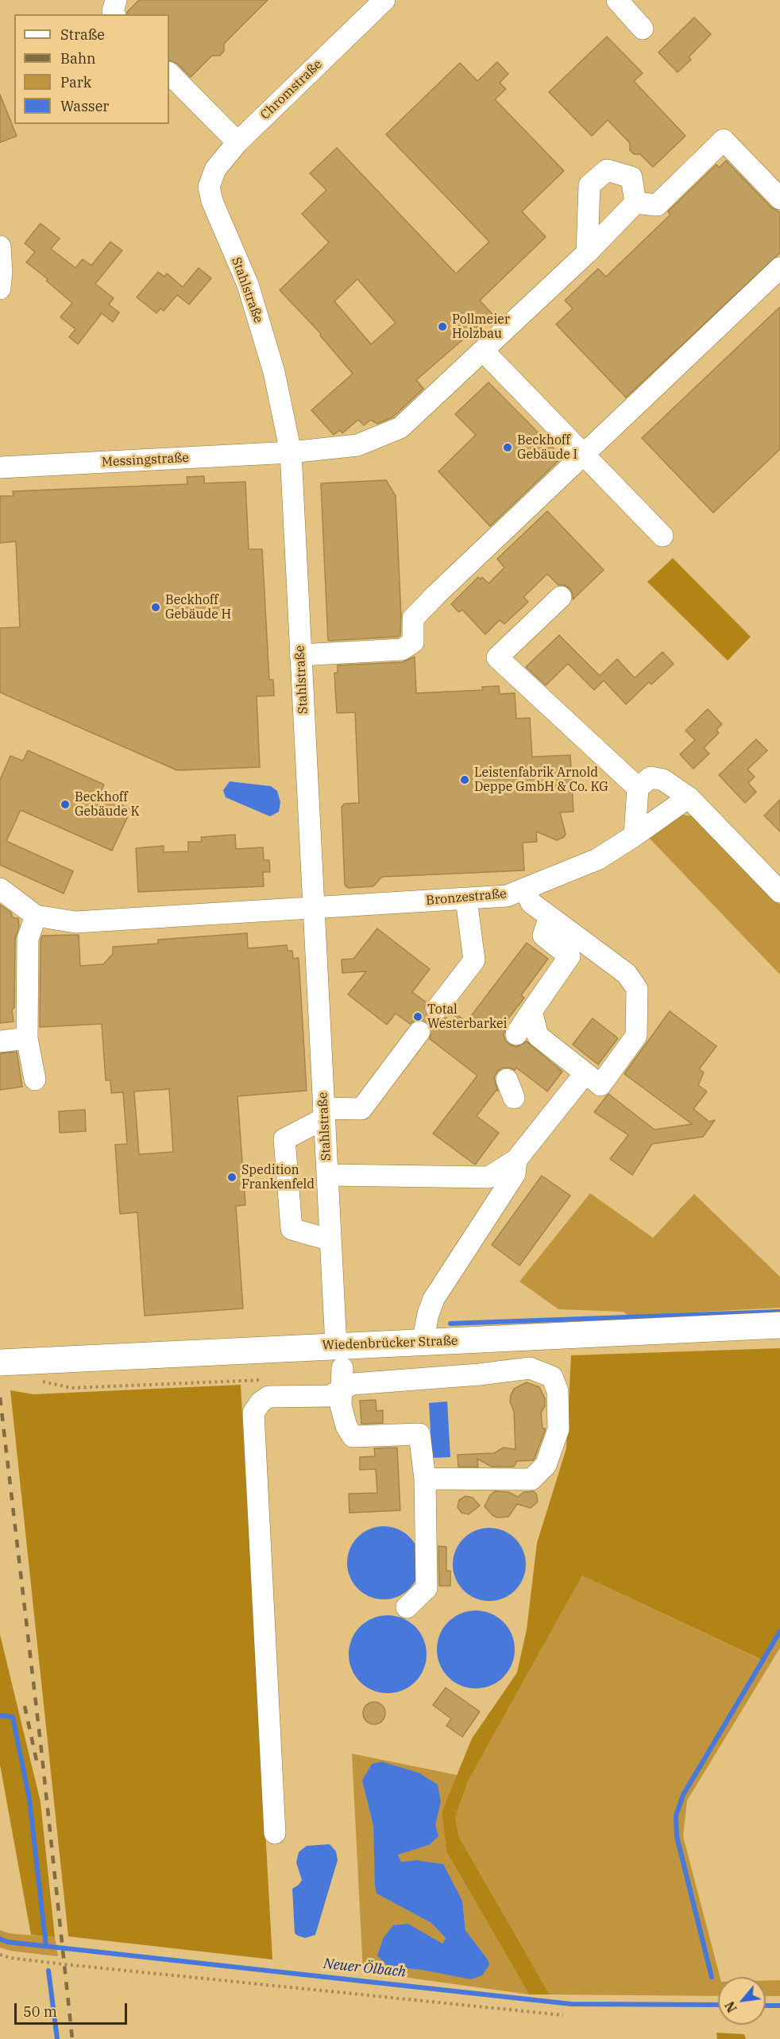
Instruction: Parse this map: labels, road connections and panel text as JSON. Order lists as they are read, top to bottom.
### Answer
{
  "streets": {
    "main road": ["Wiedenbrücker Straße"],
    "street": [
      "Chromstraße",
      "Stahlstraße",
      "Messingstraße",
      "Bronzestraße"
    ]
  },
  "crossings": [
    ["Chromstraße", "Stahlstraße"],
    ["Stahlstraße", "Messingstraße"],
    ["Stahlstraße", "Bronzestraße"],
    ["Stahlstraße", "Wiedenbrücker Straße"]
  ],
  "water": ["Neuer Ölbach"],
  "places": [
    "Pollmeier Holzbau",
    "Beckhoff Gebäude I",
    "Beckhoff Gebäude H",
    "Leistenfabrik Arnold Deppe GmbH & Co. KG",
    "Beckhoff Gebäude K",
    "Total Westerbarkei",
    "Spedition Frankenfeld"
  ],
  "legend": [
    "Straße",
    "Bahn",
    "Park",
    "Wasser"
  ],
  "scale_bar": "50 m",
  "north": "bottom left"
}
